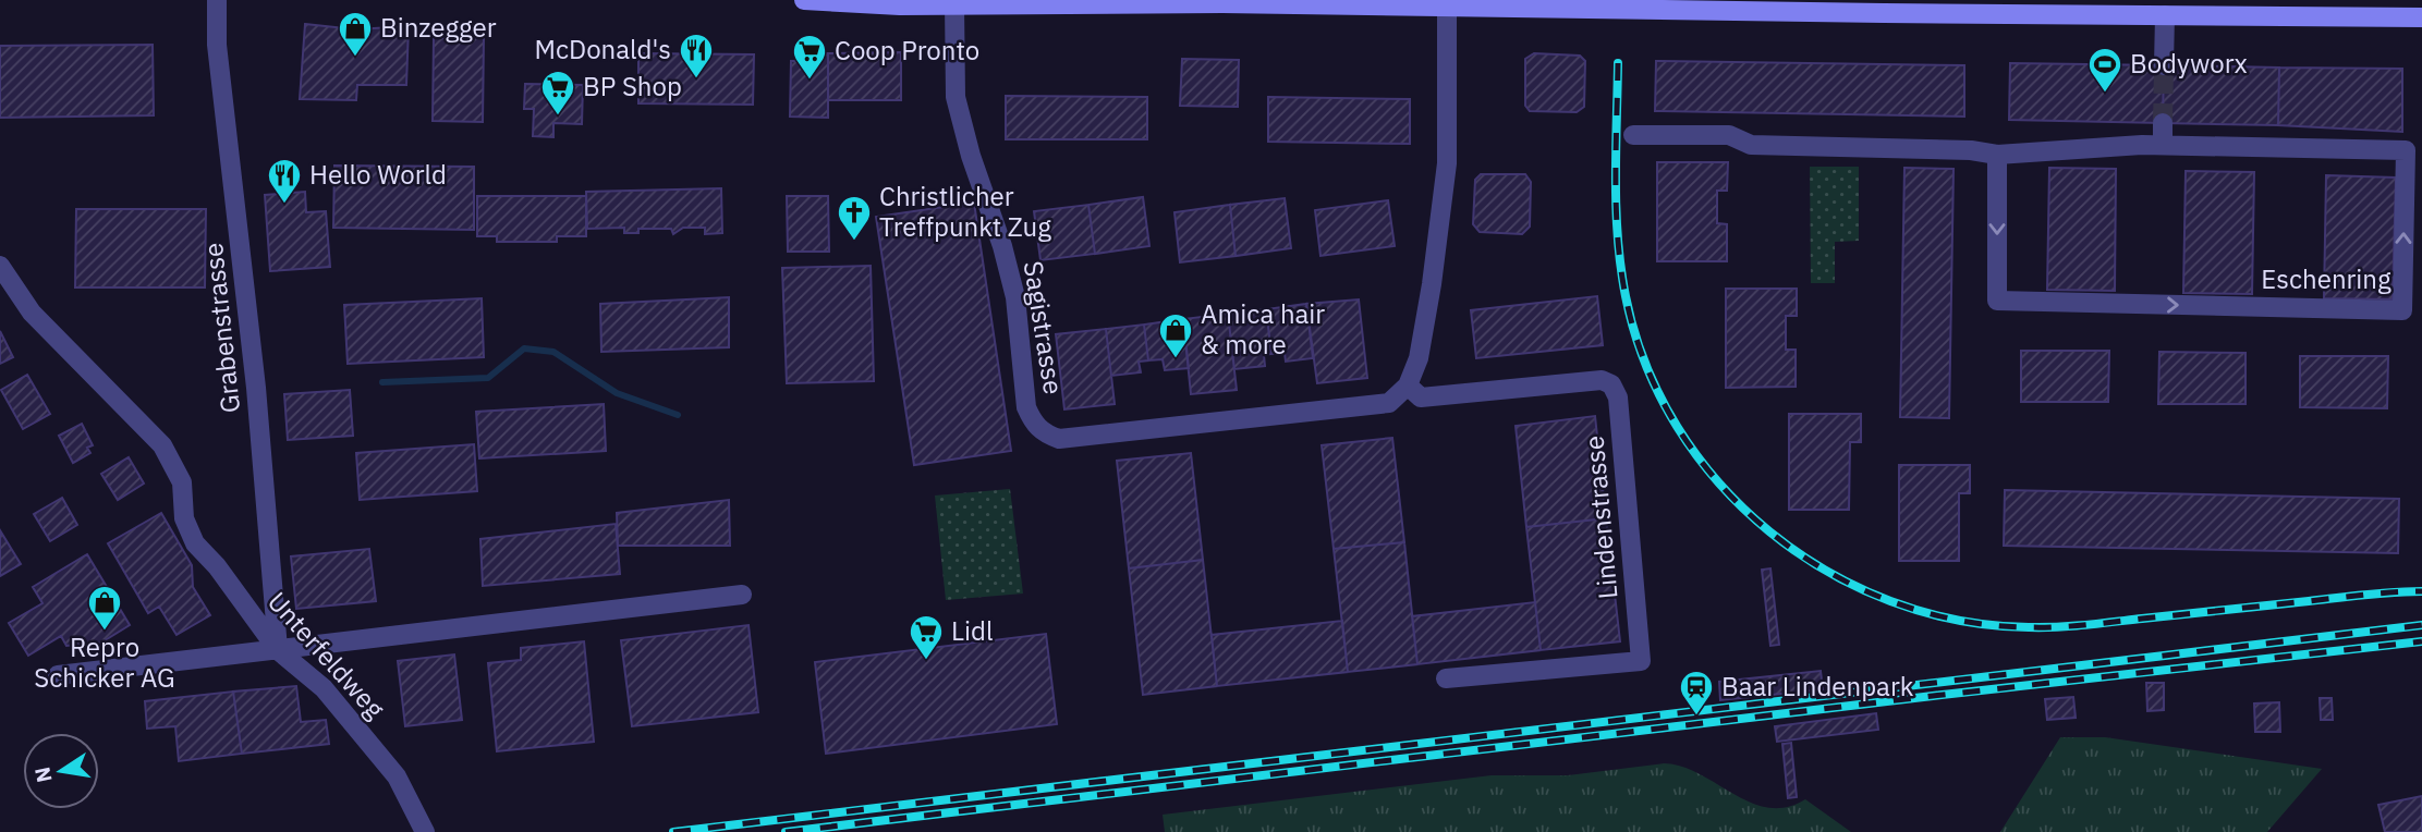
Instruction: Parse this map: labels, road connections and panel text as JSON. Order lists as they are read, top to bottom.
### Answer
{
  "streets": {
    "street": [
      "Eschenring",
      "Grabenstrasse",
      "Sagistrasse",
      "Lindenstrasse",
      "Unterfeldweg"
    ]
  },
  "crossings": [
    ["Grabenstrasse", "Unterfeldweg"],
    ["Sagistrasse", "Lindenstrasse"]
  ],
  "places": {
    "shop": ["Binzegger", "Amica hair & more", "Repro Schicker AG"],
    "restaurant": ["McDonald's", "Hello World"],
    "supermarket": ["Coop Pronto", "BP Shop", "Lidl"],
    "sports": ["Bodyworx"],
    "church": ["Christlicher Treffpunkt Zug"],
    "station": ["Baar Lindenpark"]
  },
  "north": "left"
}
